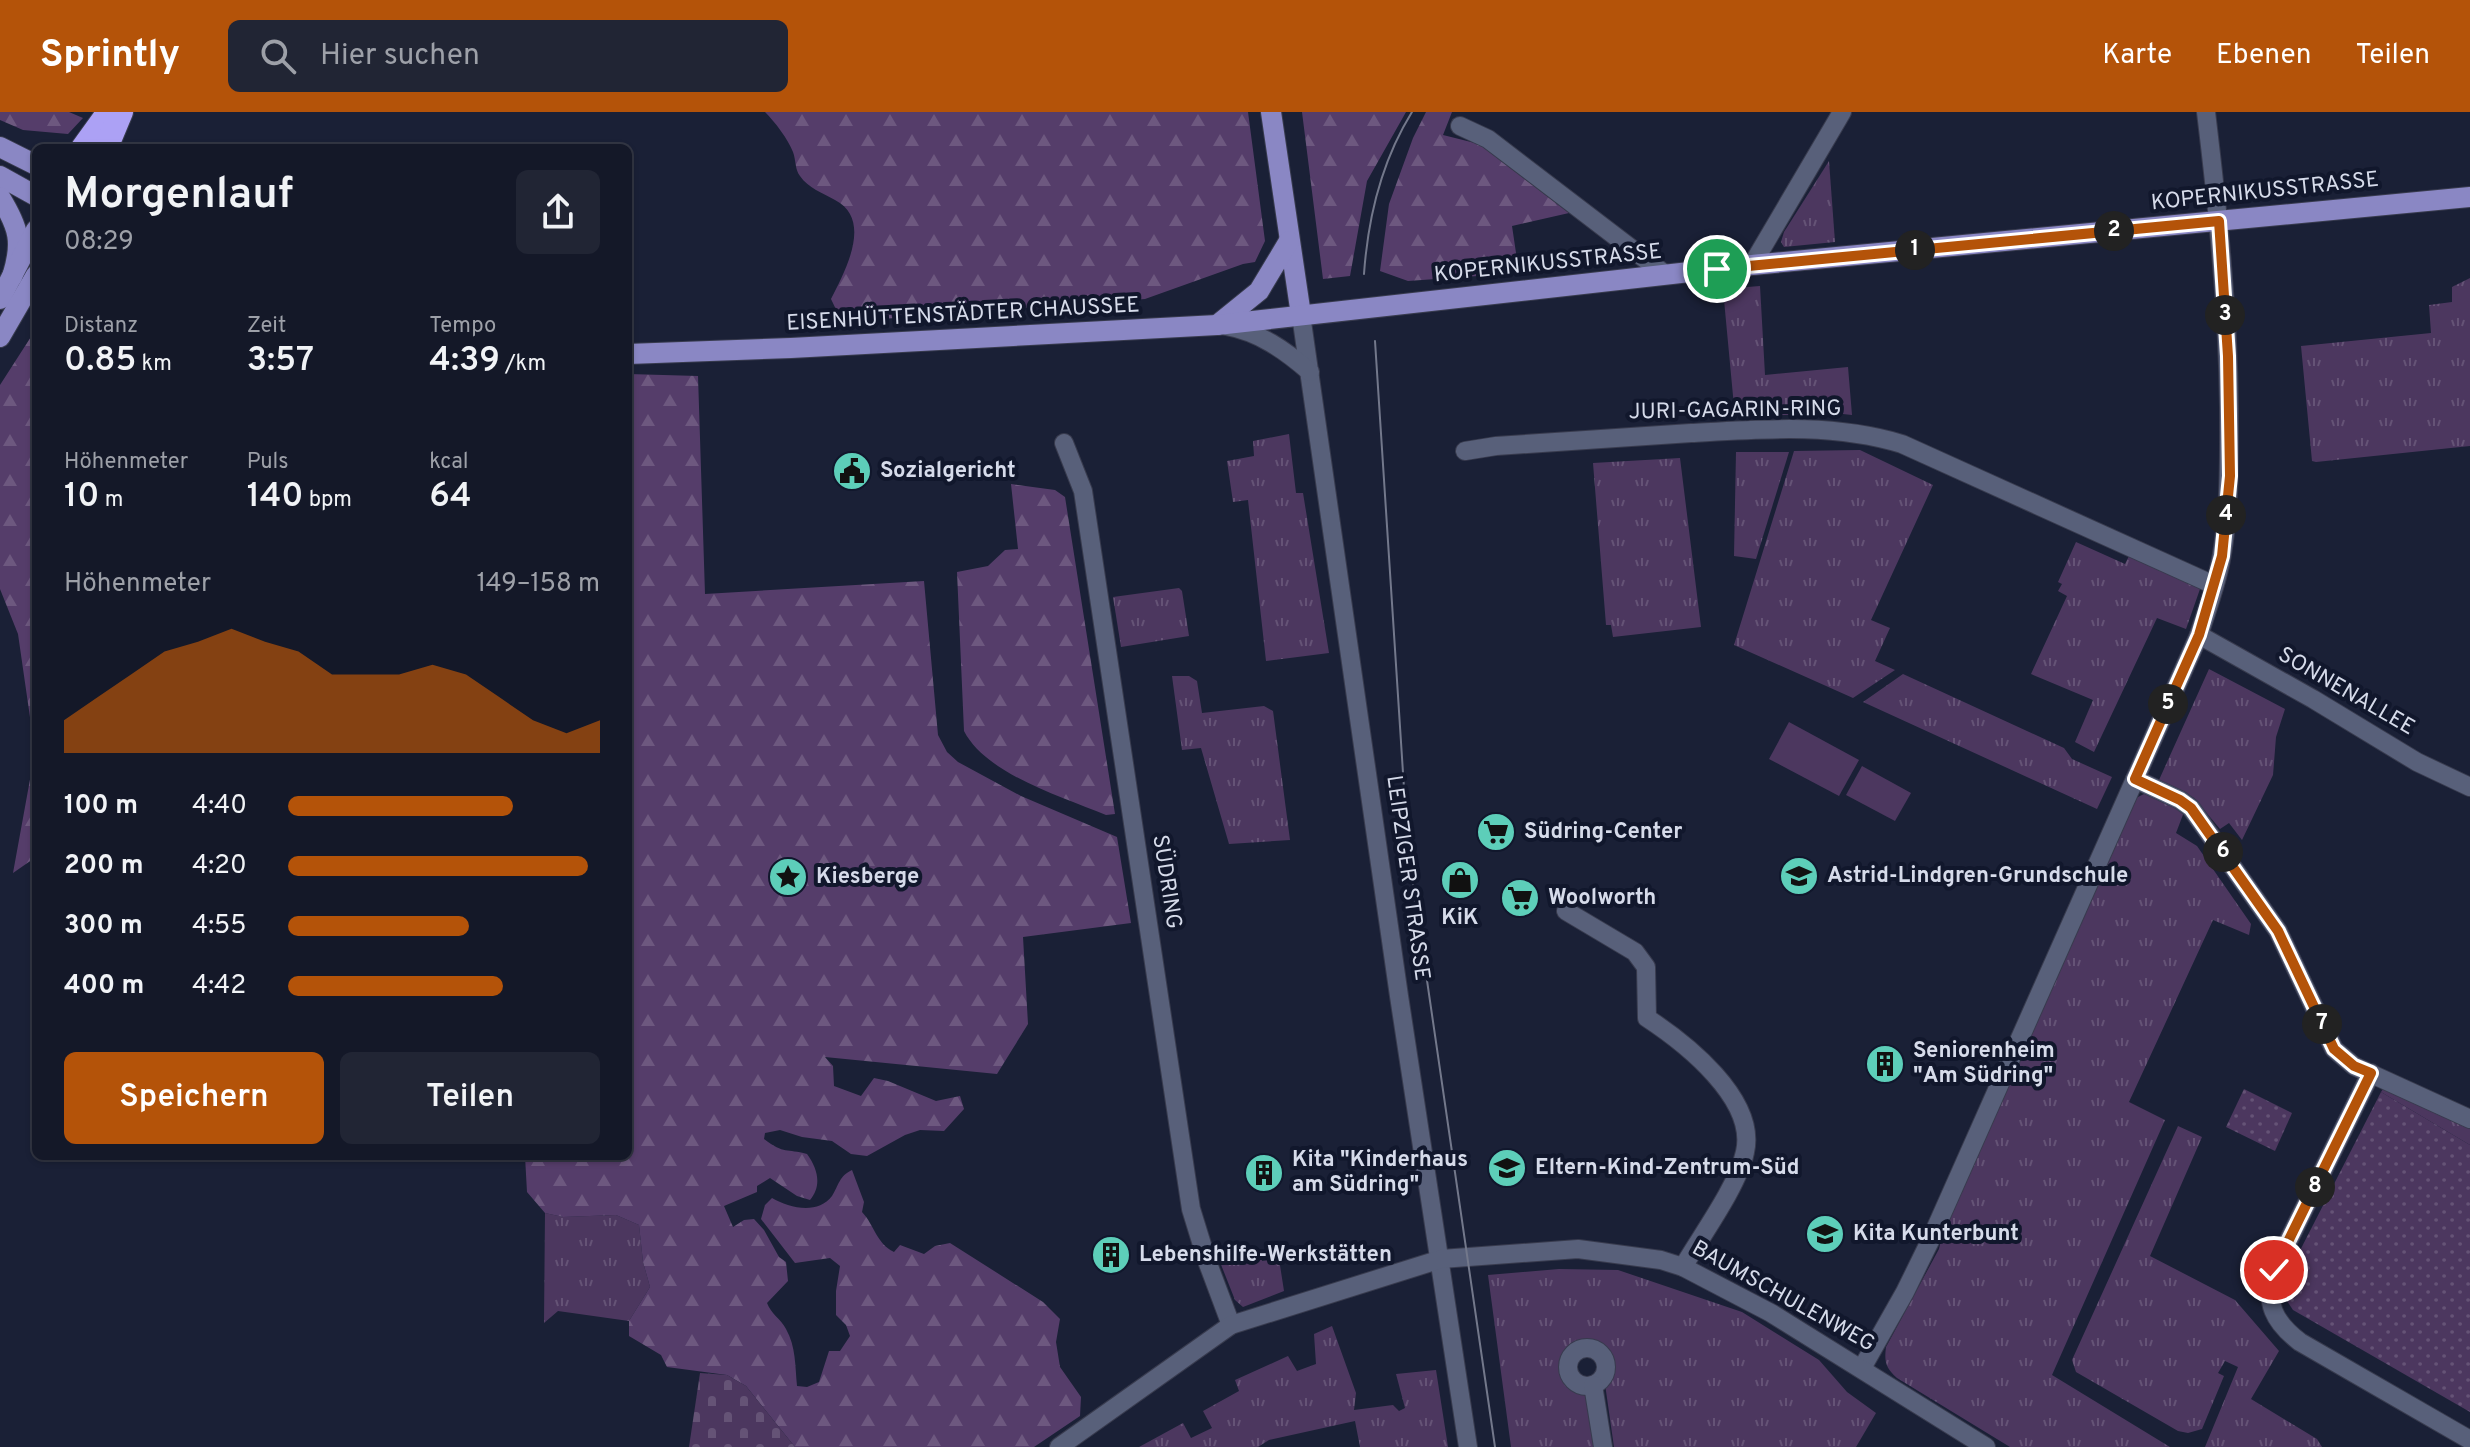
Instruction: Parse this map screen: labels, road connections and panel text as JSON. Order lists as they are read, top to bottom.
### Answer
{
  "streets": {
    "main road": ["KOPERNIKUSSTRASSE", "EISENHÜTTENSTÄDTER CHAUSSEE"],
    "street": [
      "JURI-GAGARIN-RING",
      "SONNENALLEE",
      "LEIPZIGER STRASSE",
      "SÜDRING",
      "BAUMSCHULENWEG"
    ]
  },
  "crossings": [
    ["KOPERNIKUSSTRASSE", "EISENHÜTTENSTÄDTER CHAUSSEE"],
    ["KOPERNIKUSSTRASSE", "LEIPZIGER STRASSE"],
    ["EISENHÜTTENSTÄDTER CHAUSSEE", "LEIPZIGER STRASSE"],
    ["LEIPZIGER STRASSE", "BAUMSCHULENWEG"]
  ],
  "places": {
    "public building": ["Sozialgericht"],
    "supermarket": ["Südring-Center", "Woolworth"],
    "school or university": ["Astrid-Lindgren-Grundschule", "Eltern-Kind-Zentrum-Süd", "Kita Kunterbunt"],
    "place": ["Kiesberge"],
    "shop": ["KiK"],
    "building": ["Seniorenheim \"Am Südring\"", "Kita \"Kinderhaus am Südring\"", "Lebenshilfe-Werkstätten"]
  },
  "page": {
    "header": "Sprintly",
    "search": "Hier suchen",
    "nav": ["Karte", "Ebenen", "Teilen"],
    "heading": ["Morgenlauf", "08:29"],
    "pins": [
      "2",
      "1",
      "3",
      "4",
      "5",
      "6",
      "7",
      "8"
    ],
    "stats": [
      ["Distanz", "0.85 km"],
      ["Zeit", "3:57"],
      ["Tempo", "4:39 /km"],
      ["Höhenmeter", "10 m"],
      ["Puls", "140 bpm"],
      ["kcal", "64"]
    ],
    "chart": ["Höhenmeter", "149–158 m"],
    "list": [
      {
        "name": "100 m",
        "note": "4:40"
      },
      {
        "name": "200 m",
        "note": "4:20"
      },
      {
        "name": "300 m",
        "note": "4:55"
      },
      {
        "name": "400 m",
        "note": "4:42"
      }
    ],
    "buttons": ["Speichern", "Teilen"]
  }
}
